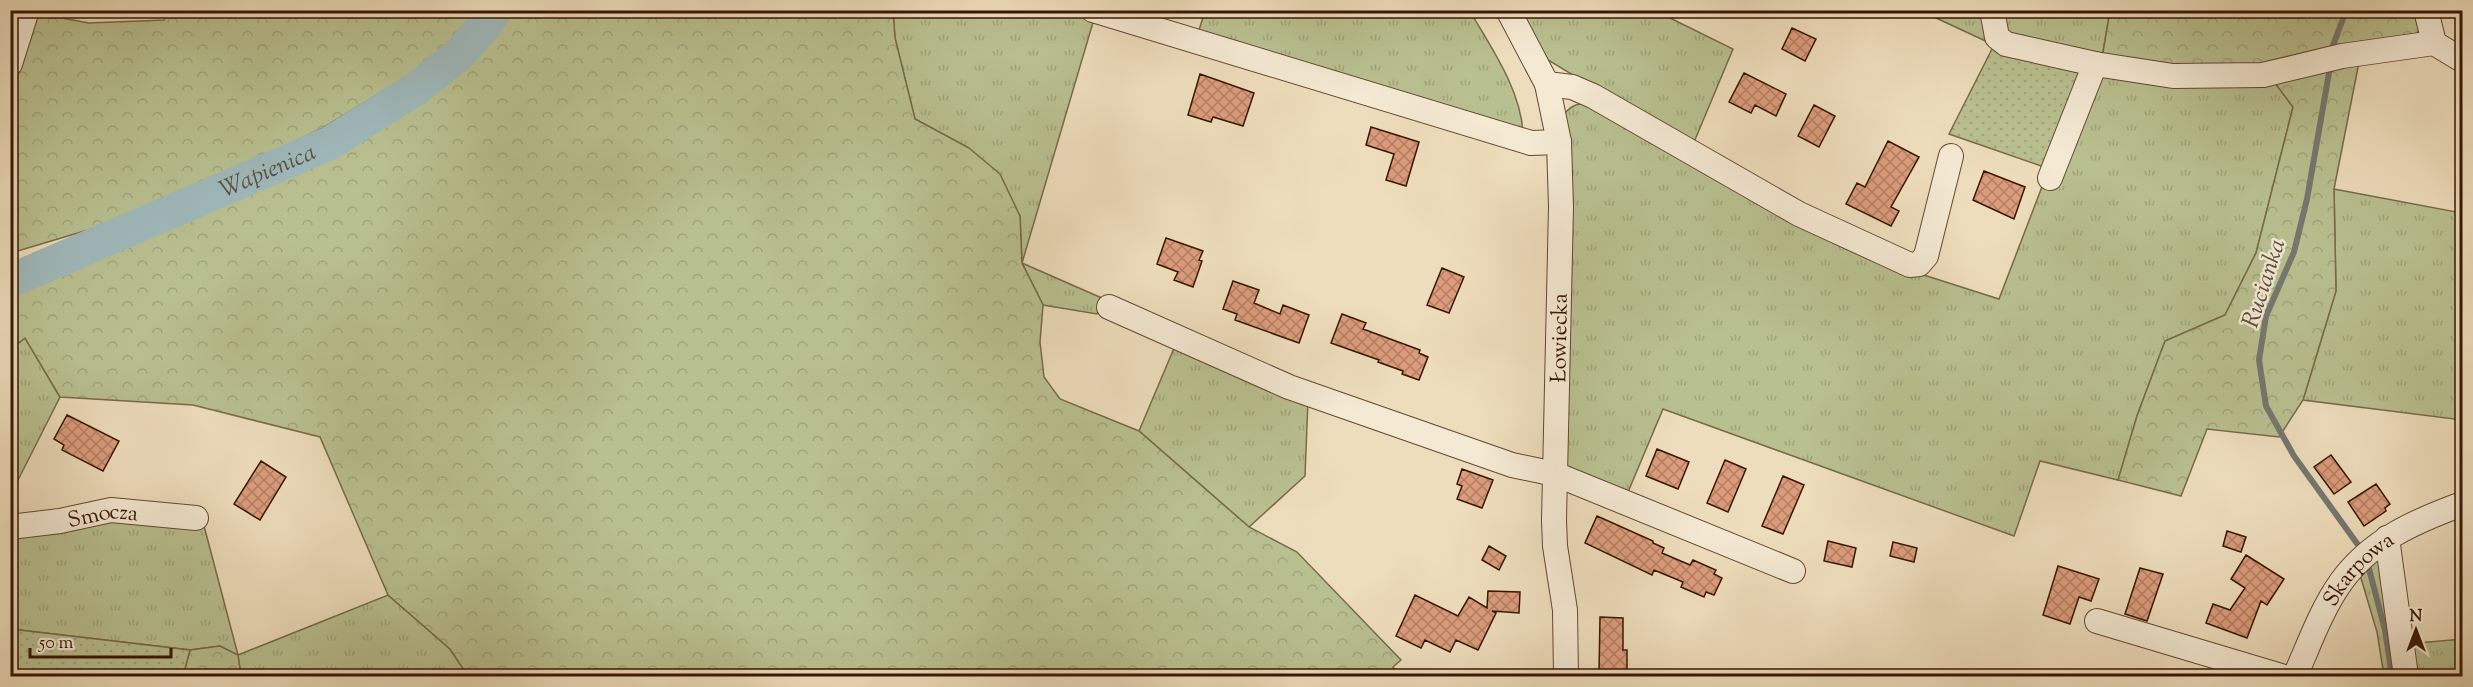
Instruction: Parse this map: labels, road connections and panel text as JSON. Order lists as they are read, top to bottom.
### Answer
{
  "streets": {
    "street": ["Łowiecka", "Smocza", "Skarpowa"]
  },
  "water": ["Wapienica", "Rucianka"],
  "scale_bar": "50 m",
  "north": "top"
}
